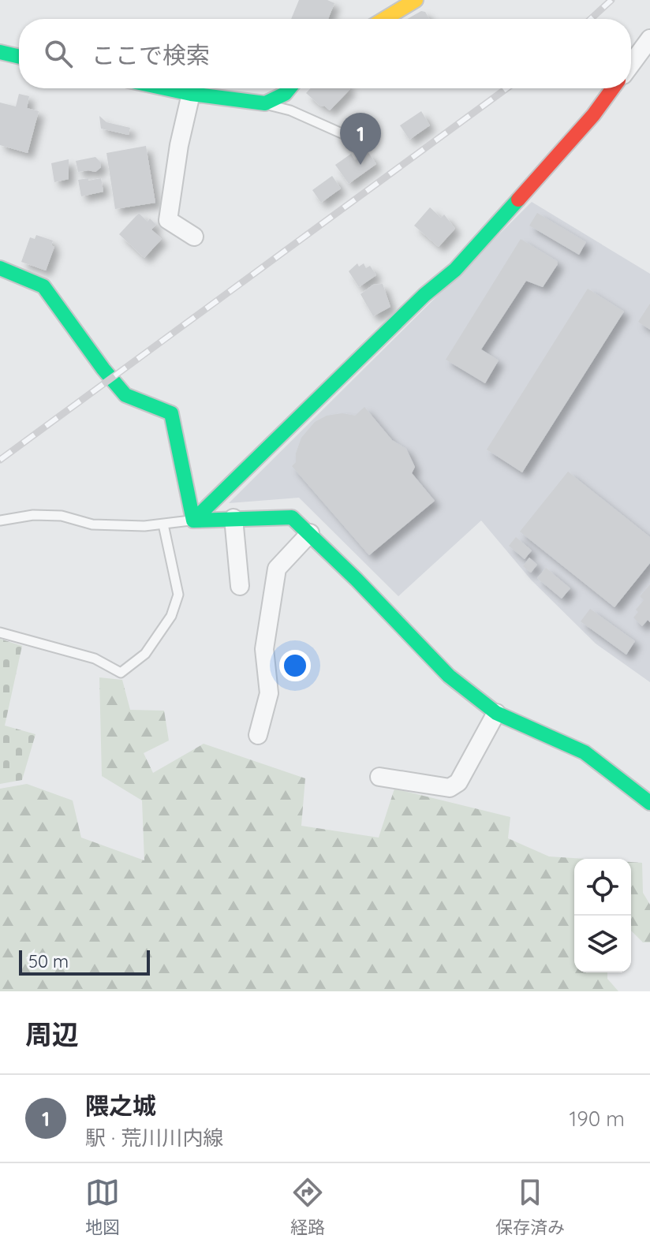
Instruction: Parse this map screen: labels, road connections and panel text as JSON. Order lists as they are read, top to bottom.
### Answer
{
  "scale_bar": "50 m",
  "page": {
    "search": "ここで検索",
    "pins": "1",
    "scale": "50 m",
    "heading": "周辺",
    "list": [
      {
        "mark": "1",
        "name": "隈之城",
        "note": "駅 · 荒川川内線",
        "value": "190 m"
      }
    ],
    "nav": ["地図", "経路", "保存済み"]
  }
}
